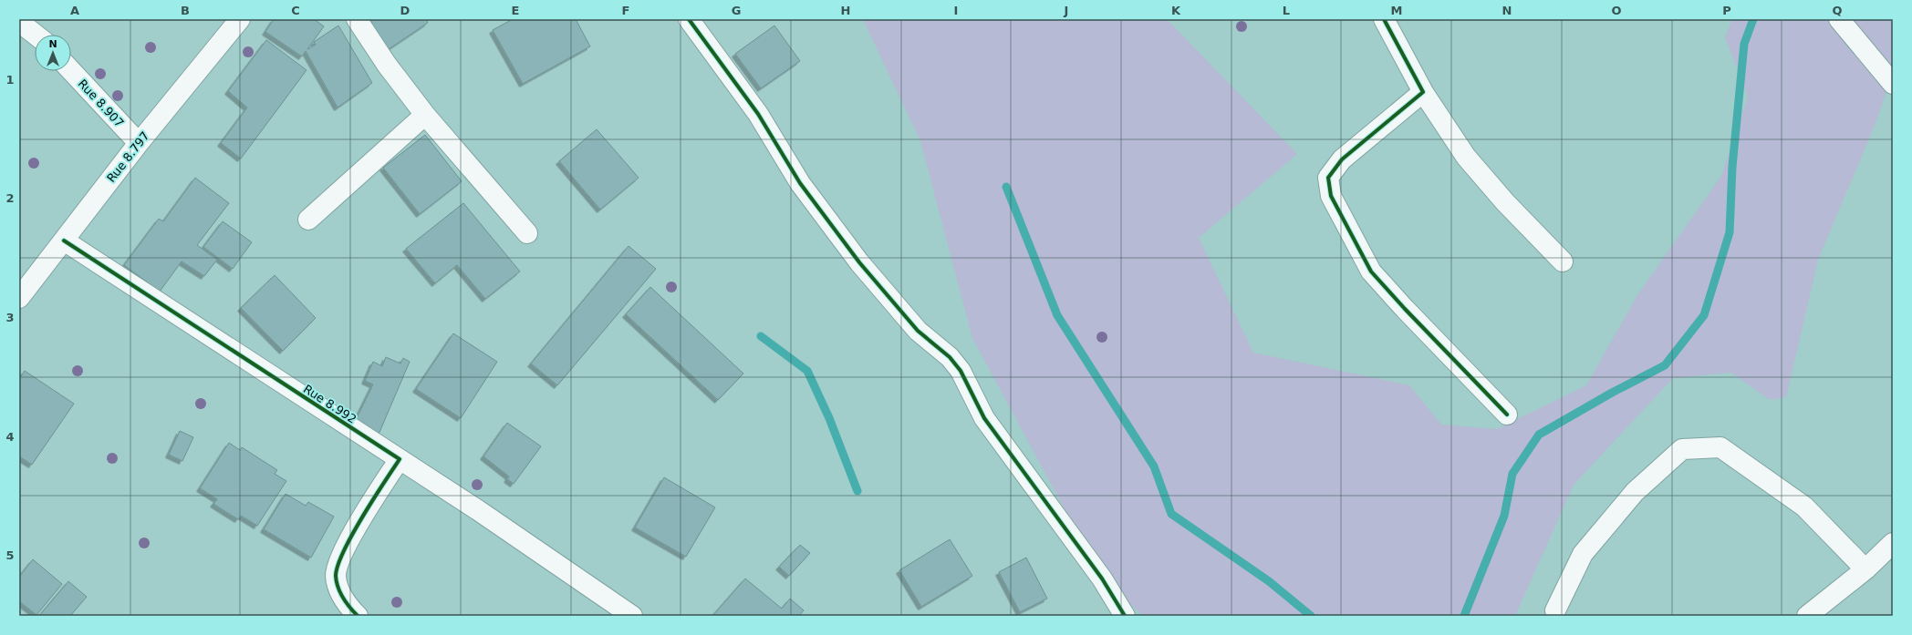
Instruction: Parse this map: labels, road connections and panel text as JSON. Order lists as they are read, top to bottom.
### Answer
{
  "streets": {
    "street": ["Rue 8.907", "Rue 8.797", "Rue 8.992"]
  },
  "crossings": [
    ["Rue 8.907", "Rue 8.797"],
    ["Rue 8.797", "Rue 8.992"]
  ],
  "north": "top",
  "grid": {
    "columns": [
      "A",
      "B",
      "C",
      "D",
      "E",
      "F",
      "G",
      "H",
      "I",
      "J",
      "K",
      "L",
      "M",
      "N",
      "O",
      "P",
      "Q"
    ],
    "rows": [
      "1",
      "2",
      "3",
      "4",
      "5"
    ]
  }
}
